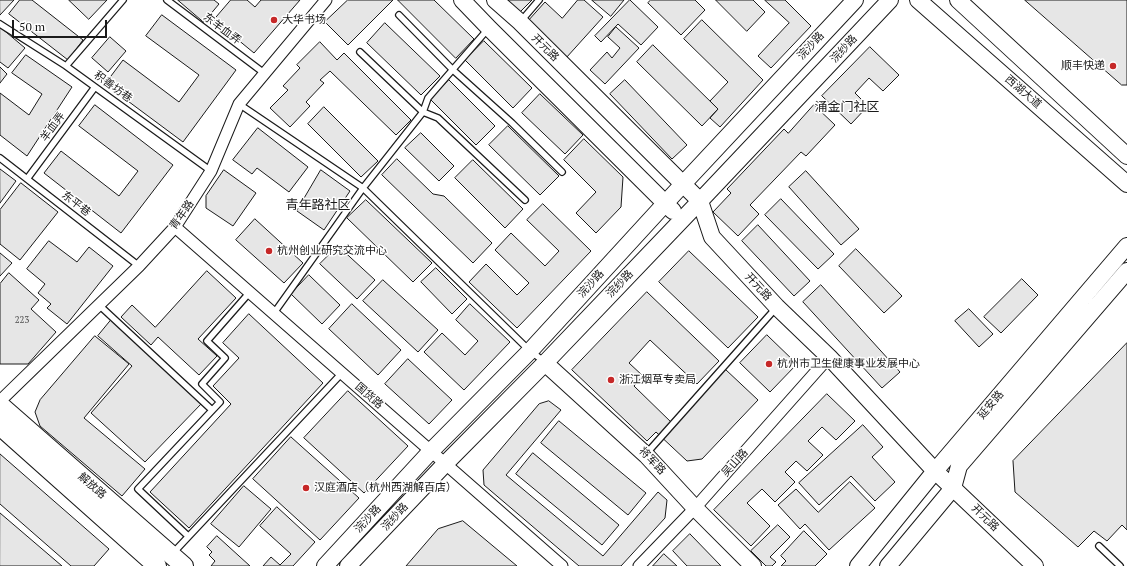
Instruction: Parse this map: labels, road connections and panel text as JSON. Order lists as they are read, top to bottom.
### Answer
{
  "streets": {
    "main road": [
      "浣沙路",
      "开元路",
      "浣纱路",
      "西湖大道",
      "延安路",
      "将军路",
      "解放路"
    ],
    "street": ["青年路", "国货路", "吴山路"],
    "lane": [
      "东羊血弄",
      "积善坊巷",
      "羊血弄",
      "东平巷"
    ]
  },
  "crossings": [
    ["东羊血弄", "青年路"],
    ["浣沙路", "开元路"],
    ["浣沙路", "国货路"],
    ["开元路", "浣纱路"],
    ["开元路", "延安路"],
    ["开元路", "吴山路"],
    ["浣纱路", "国货路"],
    ["浣纱路", "将军路"],
    ["积善坊巷", "羊血弄"],
    ["积善坊巷", "青年路"],
    ["羊血弄", "东平巷"],
    ["东平巷", "青年路"],
    ["青年路", "国货路"],
    ["将军路", "吴山路"]
  ],
  "districts": ["涌金门社区", "青年路社区"],
  "places": [
    "大华书场",
    "顺丰快递",
    "杭州创业研究交流中心",
    "杭州市卫生健康事业发展中心",
    "浙江烟草专卖局",
    "汉庭酒店（杭州西湖解百店）"
  ],
  "house_numbers": ["223"],
  "scale_bar": "50 m"
}
